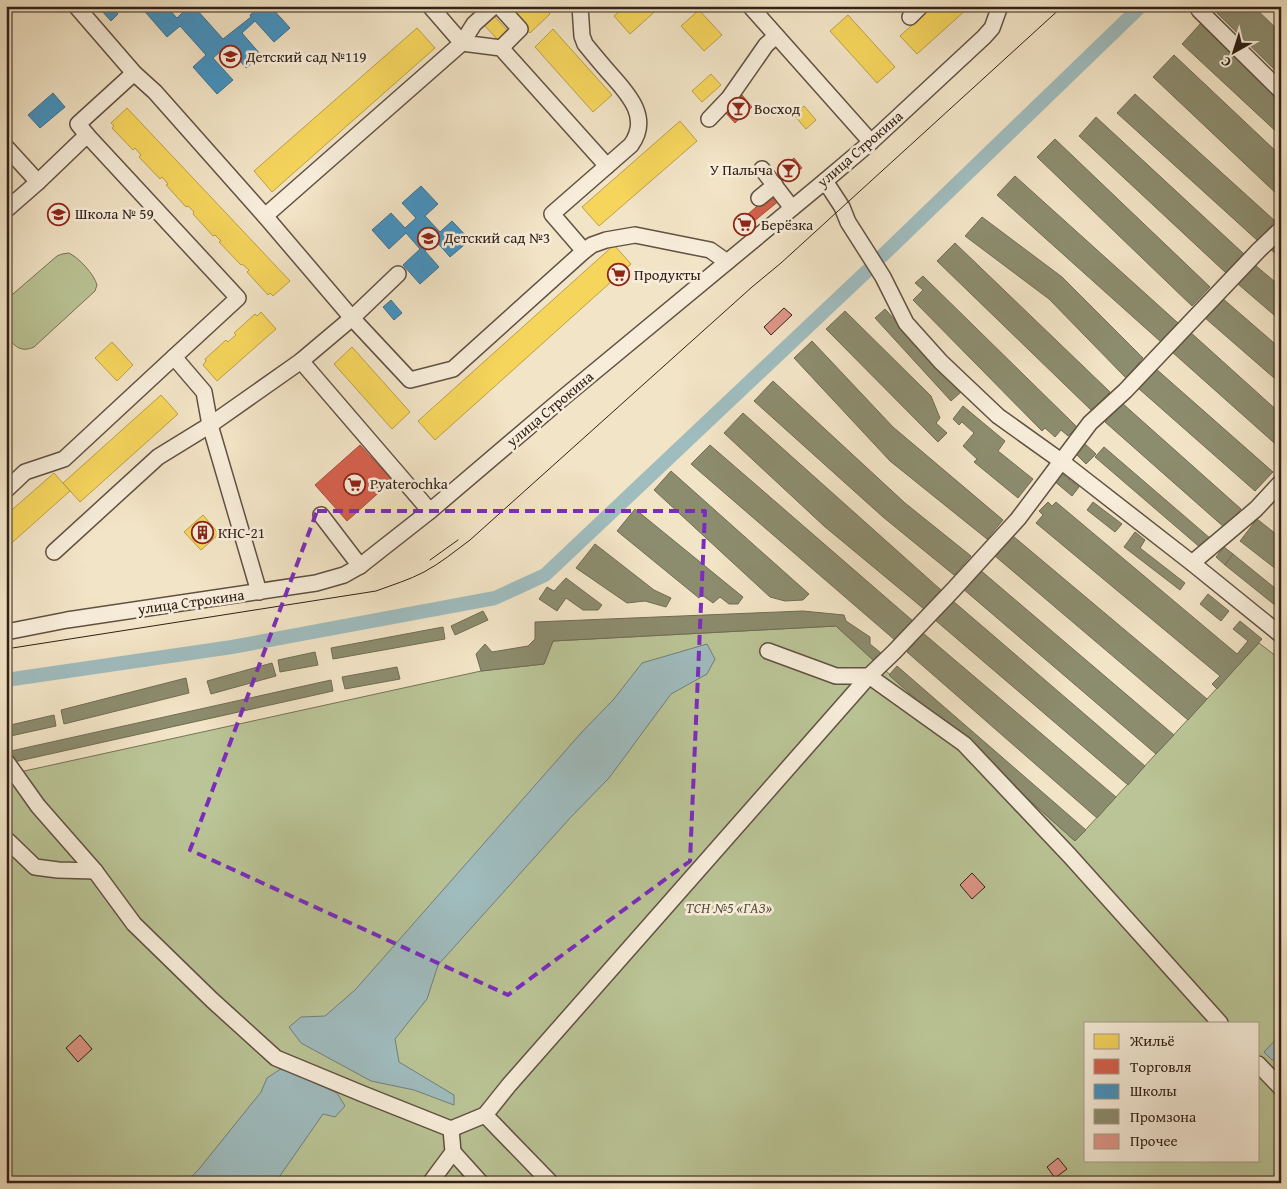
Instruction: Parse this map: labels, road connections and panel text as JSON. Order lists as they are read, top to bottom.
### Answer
{
  "streets": {
    "street": ["улица Строкина"]
  },
  "parks": ["ТСН №5 «ГАЗ»"],
  "places": {
    "school or university": ["Детский сад №119", "Школа № 59", "Детский сад №3"],
    "bar": ["Восход", "У Палыча"],
    "supermarket": ["Берёзка", "Продукты", "Pyaterochka"],
    "building": ["КНС-21"]
  },
  "legend": [
    "Жильё",
    "Торговля",
    "Школы",
    "Промзона",
    "Прочее"
  ],
  "north": "bottom left"
}
